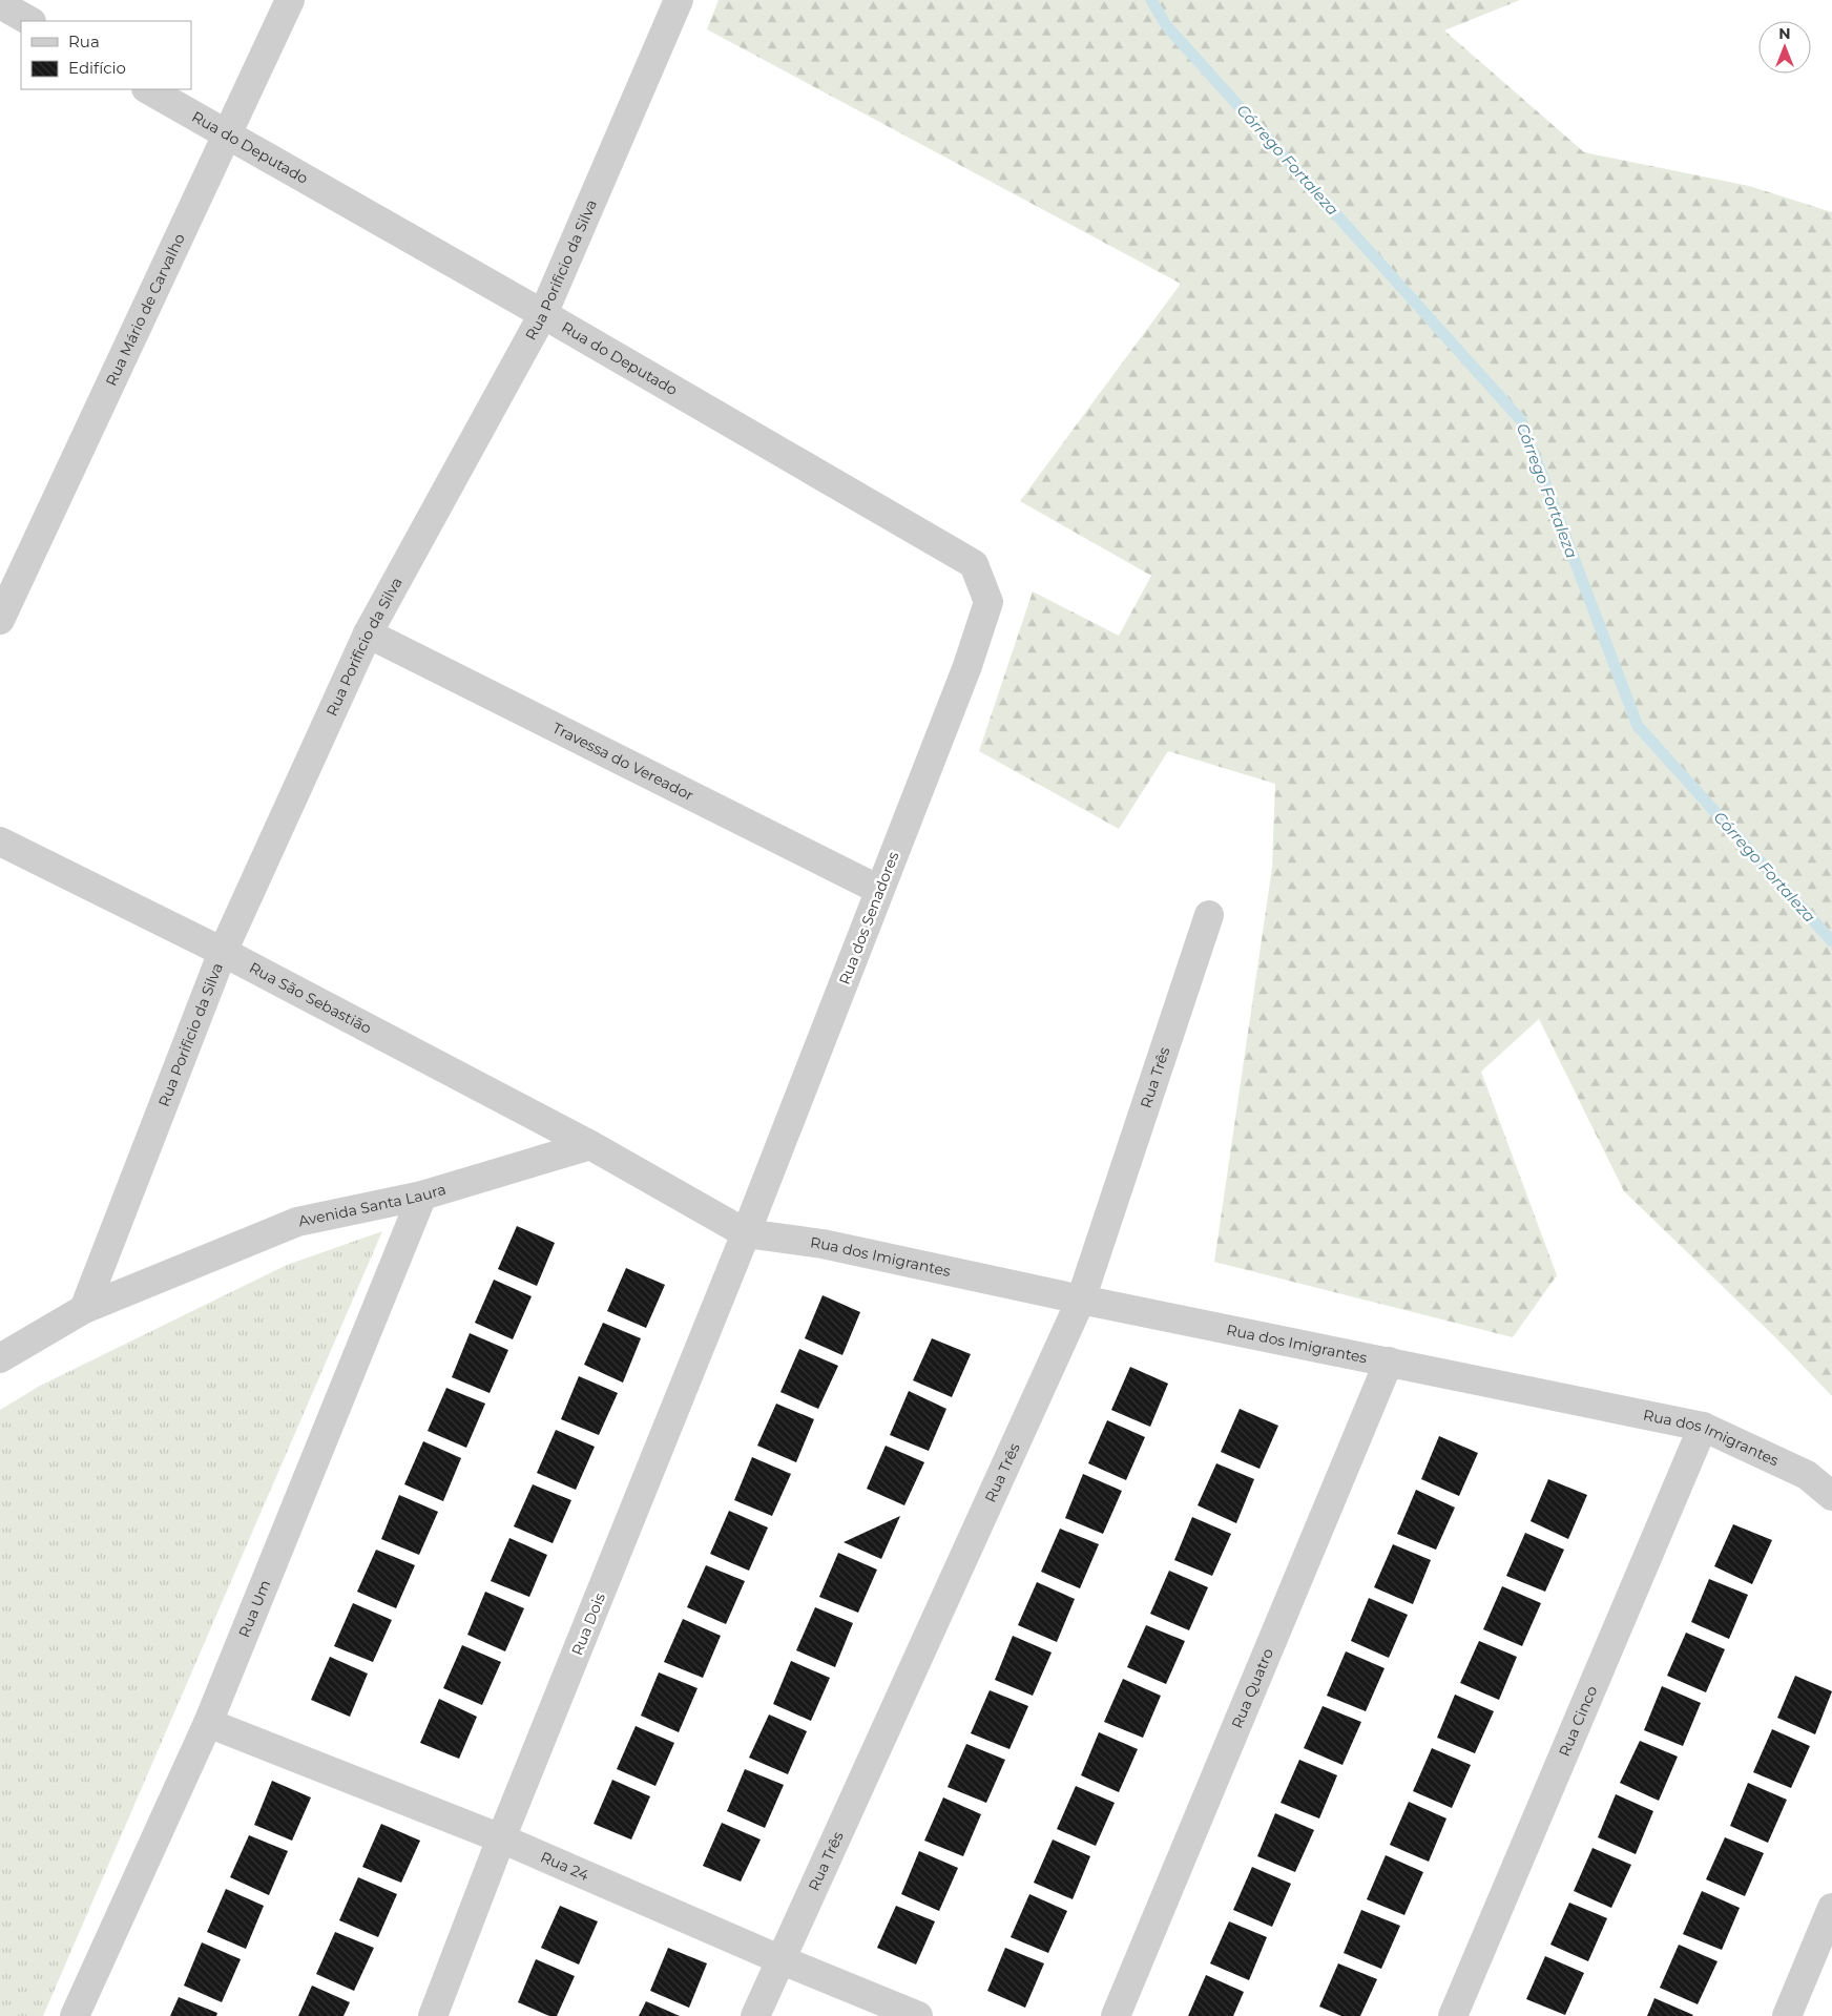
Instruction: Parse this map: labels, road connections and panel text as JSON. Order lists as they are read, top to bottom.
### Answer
{
  "streets": {
    "street": [
      "Rua do Deputado",
      "Rua Porificio da Silva",
      "Rua Mário de Carvalho",
      "Travessa do Vereador",
      "Rua dos Senadores",
      "Rua São Sebastião",
      "Rua Três",
      "Avenida Santa Laura",
      "Rua dos Imigrantes",
      "Rua Um",
      "Rua Dois",
      "Rua Quatro",
      "Rua Cinco",
      "Rua 24"
    ]
  },
  "crossings": [
    ["Rua do Deputado", "Rua Porificio da Silva"],
    ["Rua do Deputado", "Rua Mário de Carvalho"],
    ["Rua do Deputado", "Rua dos Senadores"],
    ["Rua Porificio da Silva", "Travessa do Vereador"],
    ["Rua Porificio da Silva", "Rua São Sebastião"],
    ["Rua Porificio da Silva", "Avenida Santa Laura"],
    ["Travessa do Vereador", "Rua dos Senadores"],
    ["Rua dos Senadores", "Rua dos Imigrantes"],
    ["Rua dos Senadores", "Rua Dois"],
    ["Rua São Sebastião", "Avenida Santa Laura"],
    ["Rua Três", "Rua dos Imigrantes"],
    ["Rua Três", "Rua 24"],
    ["Avenida Santa Laura", "Rua Um"],
    ["Rua dos Imigrantes", "Rua Dois"],
    ["Rua dos Imigrantes", "Rua Quatro"],
    ["Rua dos Imigrantes", "Rua Cinco"],
    ["Rua Um", "Rua 24"],
    ["Rua Dois", "Rua 24"]
  ],
  "water": ["Córrego Fortaleza"],
  "legend": ["Rua", "Edifício"],
  "north": "top"
}
